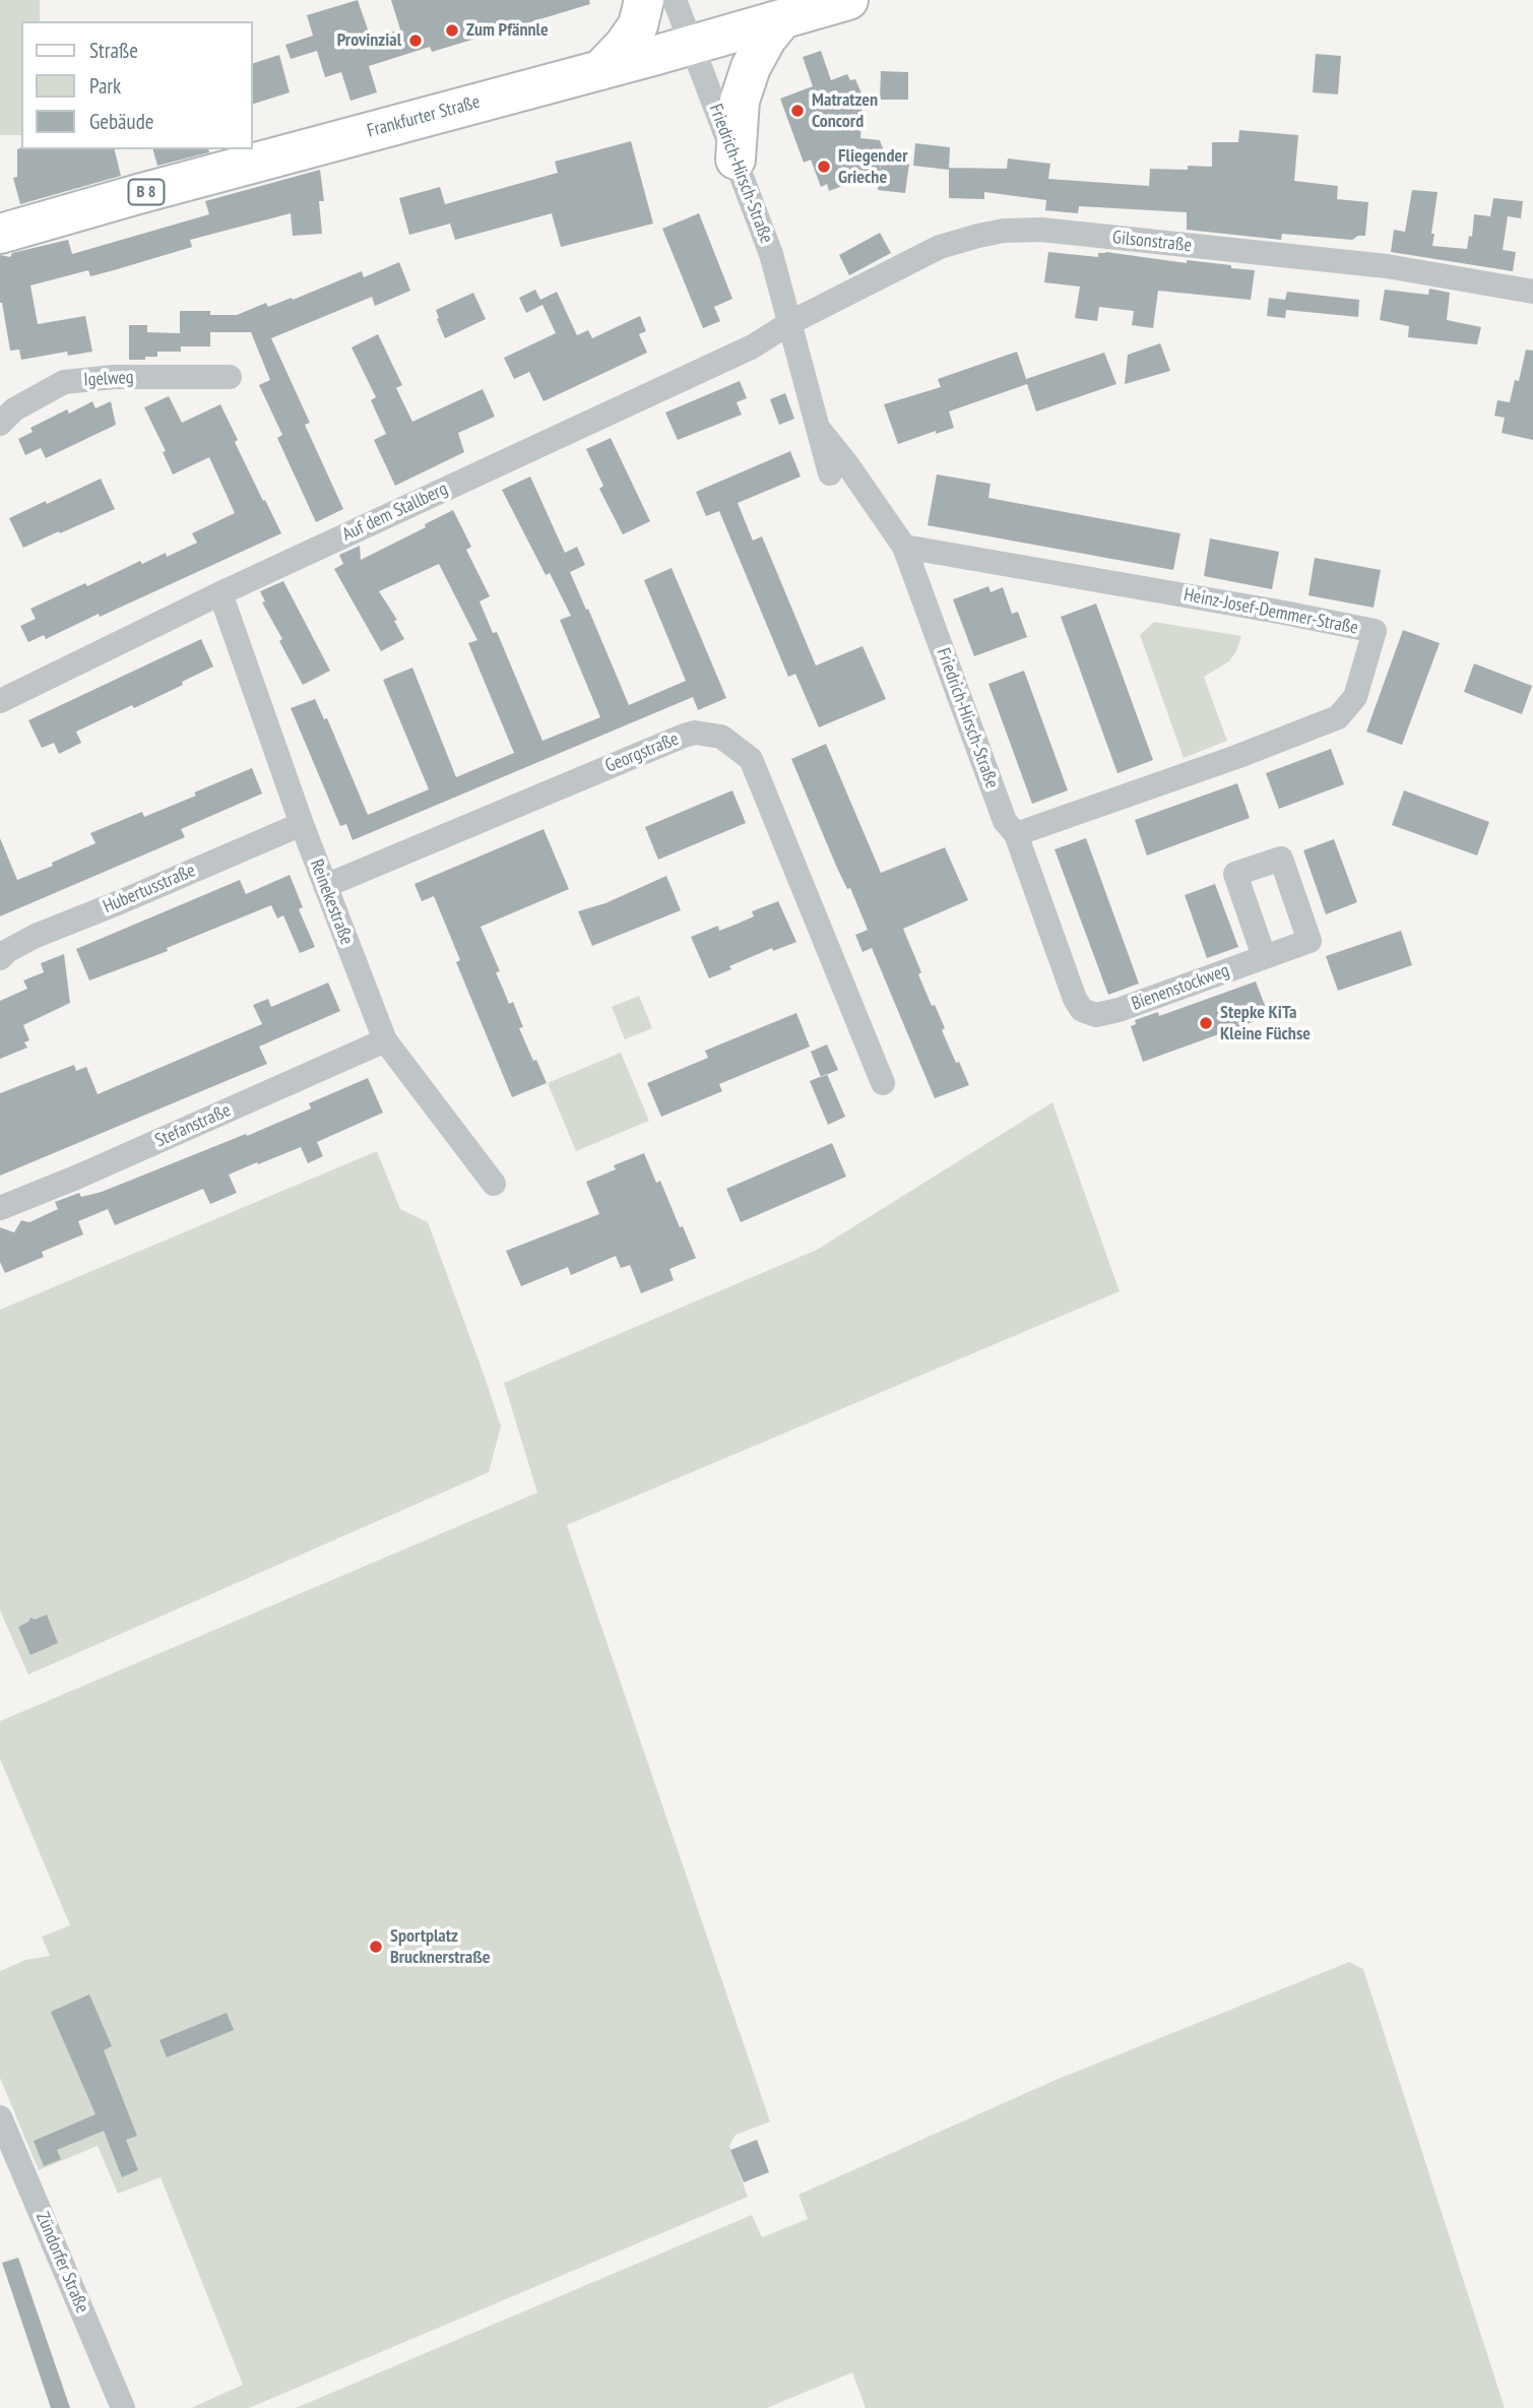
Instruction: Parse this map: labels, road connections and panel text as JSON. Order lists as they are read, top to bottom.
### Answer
{
  "streets": {
    "main road": ["Frankfurter Straße", "B 8"],
    "street": [
      "Friedrich-Hirsch-Straße",
      "Gilsonstraße",
      "Igelweg",
      "Auf dem Stallberg",
      "Heinz-Josef-Demmer-Straße",
      "Georgstraße",
      "Hubertusstraße",
      "Reinekestraße",
      "Bienenstockweg",
      "Stefanstraße",
      "Zündorfer Straße"
    ]
  },
  "crossings": [
    ["Frankfurter Straße", "Friedrich-Hirsch-Straße"],
    ["Friedrich-Hirsch-Straße", "Gilsonstraße"],
    ["Friedrich-Hirsch-Straße", "Auf dem Stallberg"],
    ["Friedrich-Hirsch-Straße", "Heinz-Josef-Demmer-Straße"],
    ["Friedrich-Hirsch-Straße", "Bienenstockweg"],
    ["Gilsonstraße", "Auf dem Stallberg"],
    ["Auf dem Stallberg", "Reinekestraße"],
    ["Georgstraße", "Reinekestraße"],
    ["Hubertusstraße", "Reinekestraße"],
    ["Reinekestraße", "Stefanstraße"]
  ],
  "places": [
    "Zum Pfännle",
    "Provinzial",
    "Matratzen Concord",
    "Fliegender Grieche",
    "Stepke KiTa Kleine Füchse",
    "Sportplatz Brucknerstraße"
  ],
  "legend": ["Straße", "Park", "Gebäude"]
}
